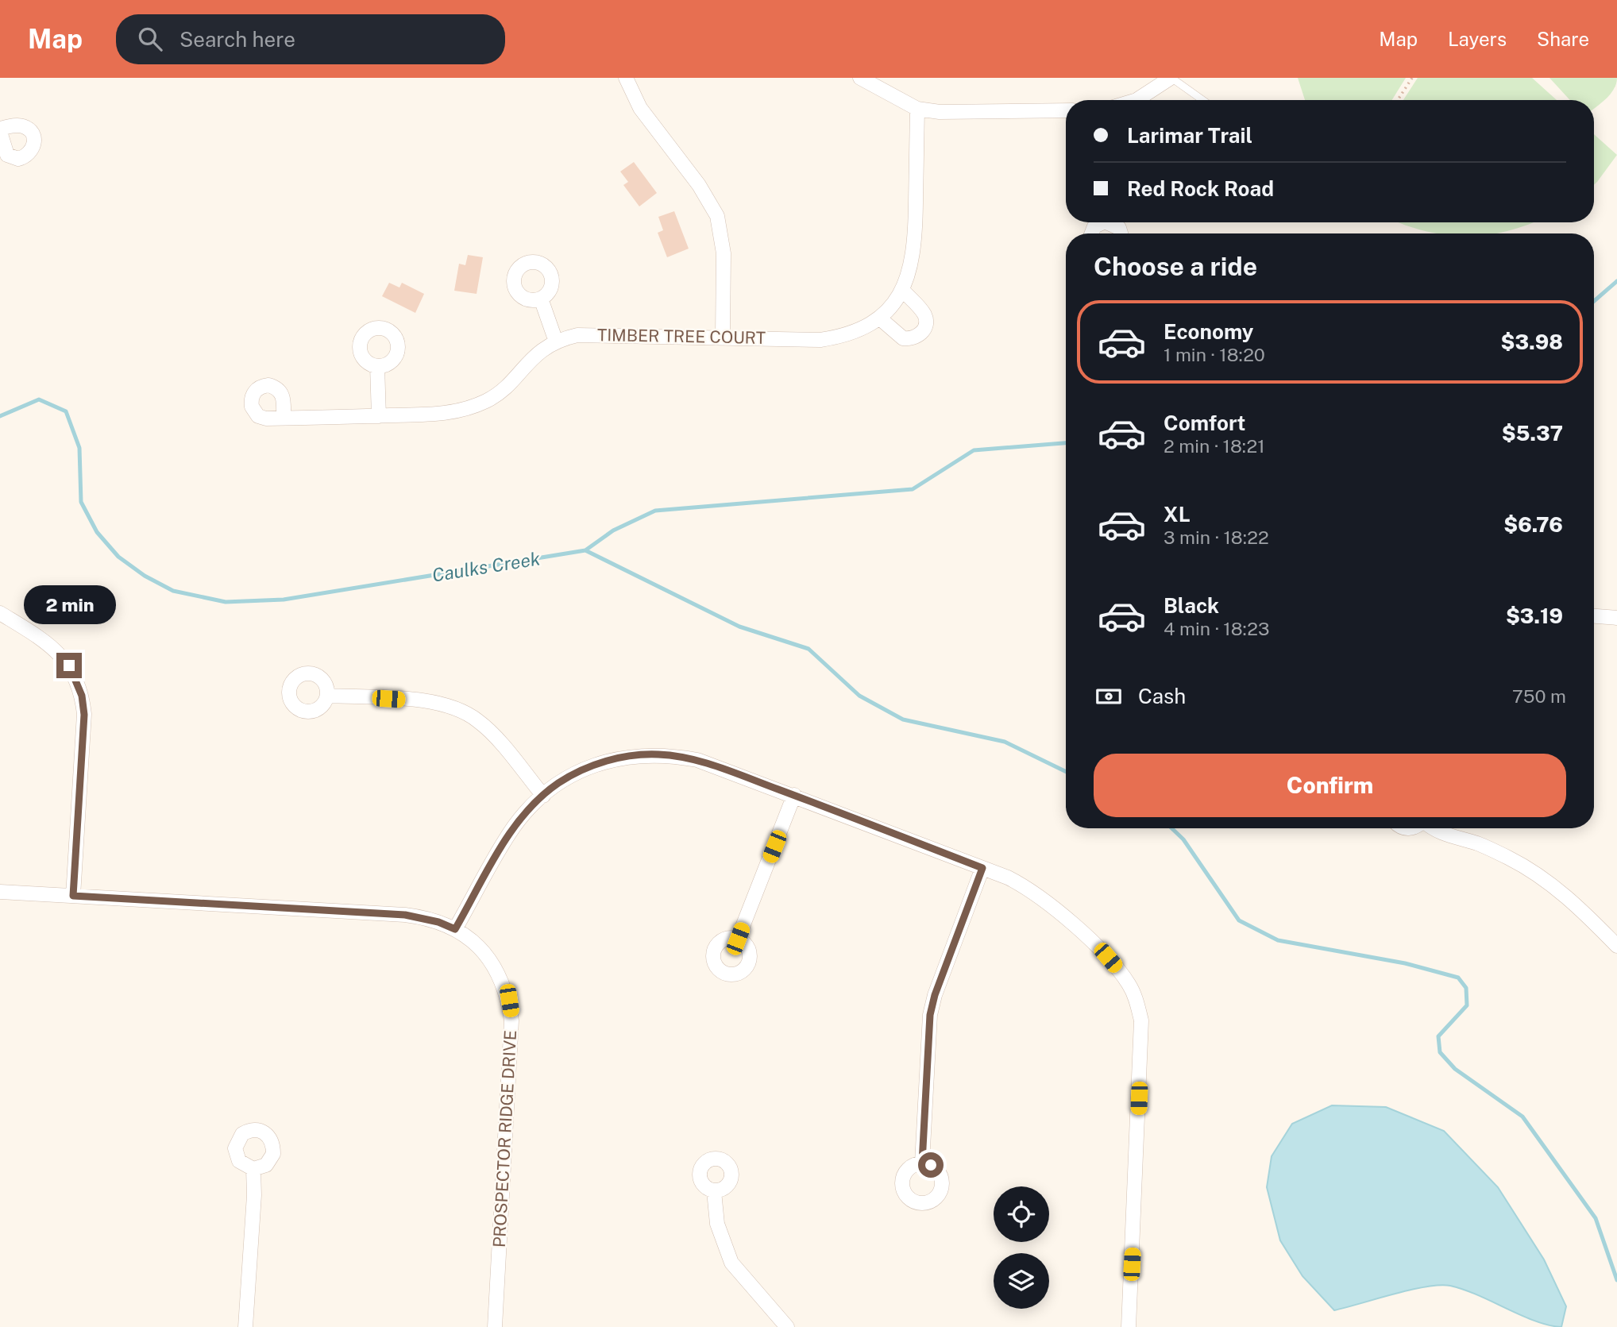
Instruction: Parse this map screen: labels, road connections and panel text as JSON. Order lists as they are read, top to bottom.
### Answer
{
  "streets": {
    "street": ["TIMBER TREE COURT", "PROSPECTOR RIDGE DRIVE"]
  },
  "water": ["Caulks Creek"],
  "page": {
    "header": "Map",
    "search": "Search here",
    "nav": ["Map", "Layers", "Share"],
    "banner": ["Larimar Trail", "Red Rock Road"],
    "heading": "Choose a ride",
    "list": [
      {
        "name": "Economy",
        "note": "1 min · 18:20",
        "value": "$3.98"
      },
      {
        "name": "Comfort",
        "note": "2 min · 18:21",
        "value": "$5.37"
      },
      {
        "name": "XL",
        "note": "3 min · 18:22",
        "value": "$6.76"
      },
      {
        "name": "Black",
        "note": "4 min · 18:23",
        "value": "$3.19"
      }
    ],
    "bubble": "2 min",
    "pay": ["Cash", "750 m"],
    "buttons": "Confirm"
  }
}
